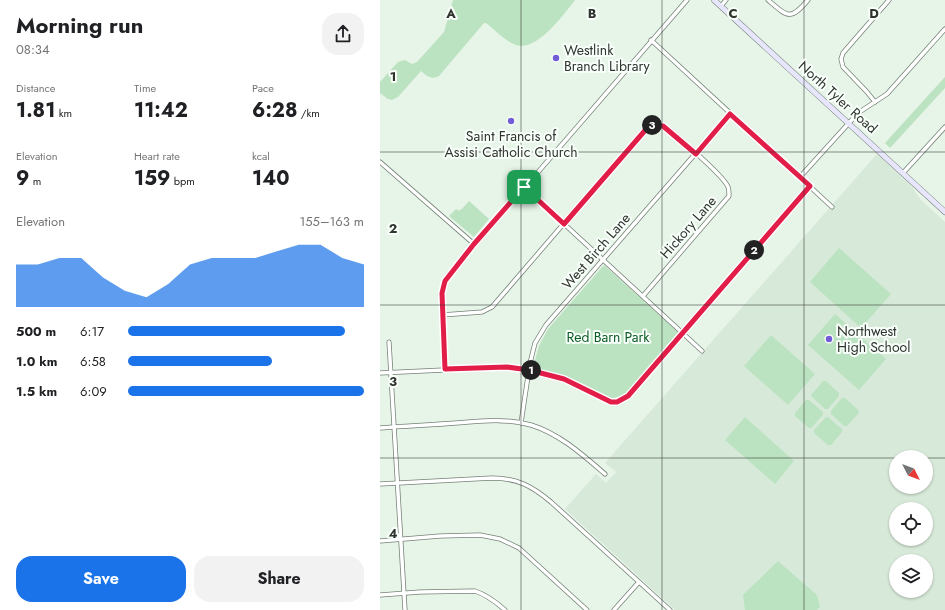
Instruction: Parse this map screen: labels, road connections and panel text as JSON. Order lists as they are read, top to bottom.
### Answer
{
  "streets": {
    "main road": ["North Tyler Road"],
    "street": ["Hickory Lane", "West Birch Lane"]
  },
  "crossings": [
    ["Hickory Lane", "West Birch Lane"]
  ],
  "parks": ["Red Barn Park"],
  "places": ["Westlink Branch Library", "Saint Francis of Assisi Catholic Church", "Northwest High School"],
  "north": "bottom right",
  "page": {
    "heading": ["Morning run", "08:34"],
    "stats": [
      ["Distance", "1.81 km"],
      ["Time", "11:42"],
      ["Pace", "6:28 /km"],
      ["Elevation", "9 m"],
      ["Heart rate", "159 bpm"],
      ["kcal", "140"]
    ],
    "pins": ["3", "2", "1"],
    "chart": ["Elevation", "155–163 m"],
    "list": [
      {
        "name": "500 m",
        "note": "6:17"
      },
      {
        "name": "1.0 km",
        "note": "6:58"
      },
      {
        "name": "1.5 km",
        "note": "6:09"
      }
    ],
    "buttons": ["Save", "Share"]
  },
  "grid": {
    "columns": [
      "A",
      "B",
      "C",
      "D"
    ],
    "rows": [
      "1",
      "2",
      "3",
      "4"
    ]
  }
}
